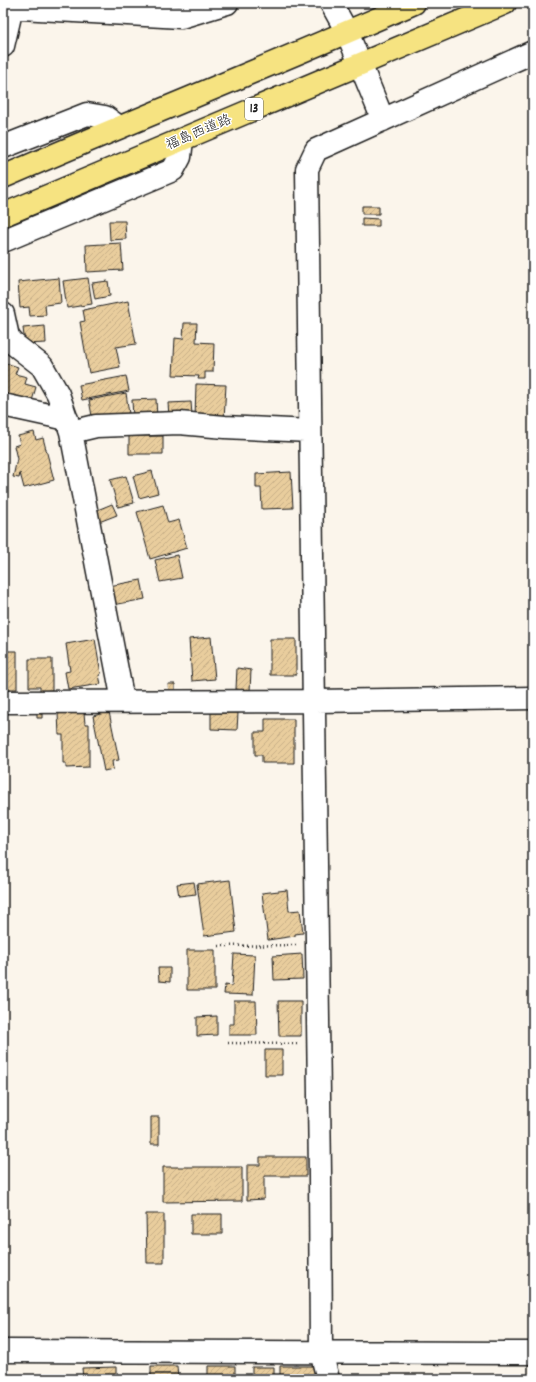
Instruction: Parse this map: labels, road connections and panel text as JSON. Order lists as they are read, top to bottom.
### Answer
{
  "streets": {
    "highway": ["13", "福島西道路"]
  }
}
